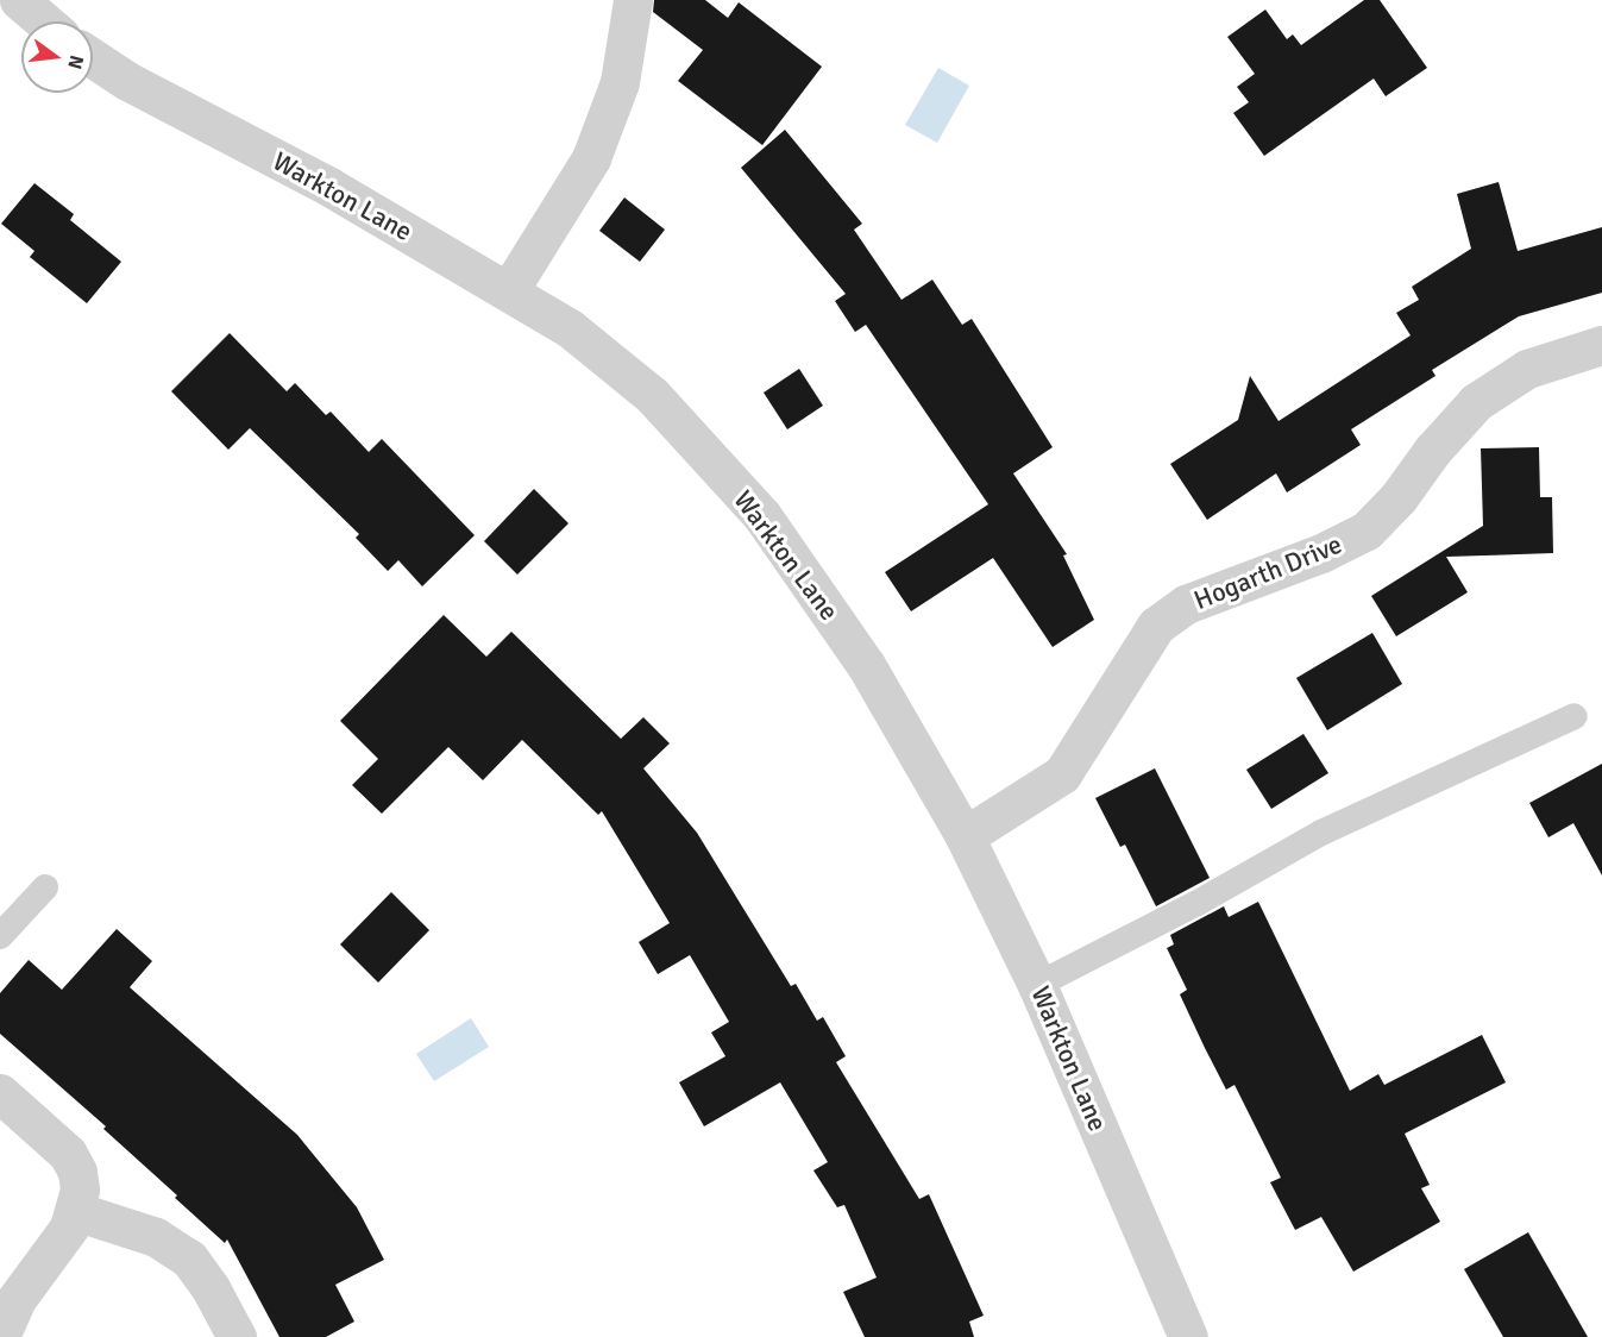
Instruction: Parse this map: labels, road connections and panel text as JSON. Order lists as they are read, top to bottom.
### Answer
{
  "streets": {
    "street": ["Warkton Lane", "Hogarth Drive"]
  },
  "crossings": [
    ["Warkton Lane", "Hogarth Drive"]
  ],
  "north": "right"
}
